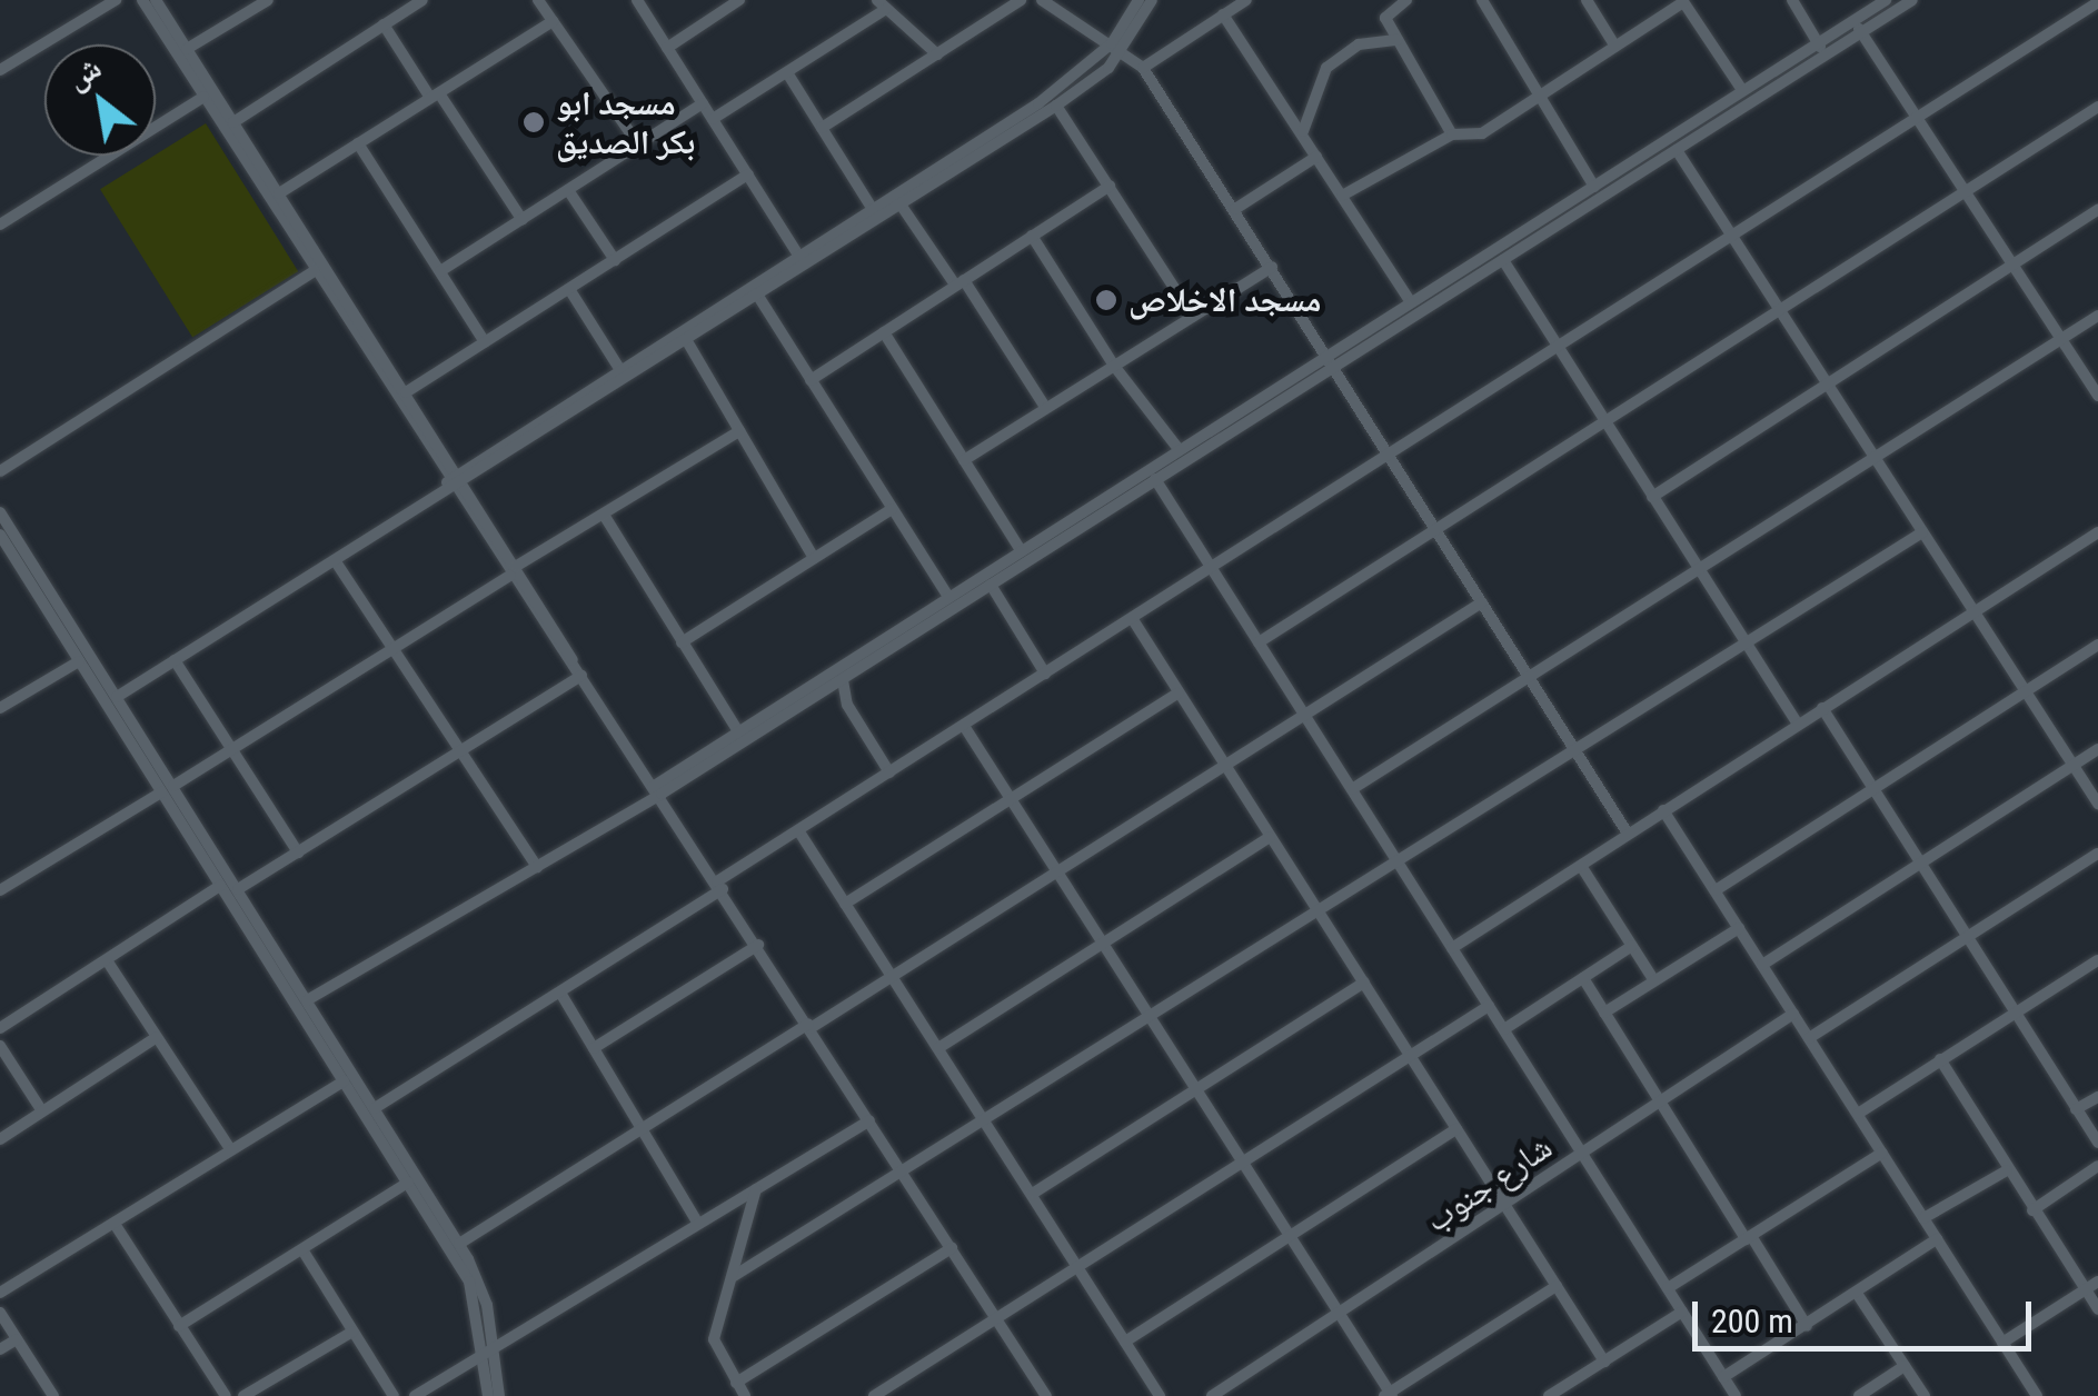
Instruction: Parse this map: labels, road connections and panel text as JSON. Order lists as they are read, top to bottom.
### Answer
{
  "streets": {
    "street": ["شارع جنوب"]
  },
  "places": ["مسجد ابو بكر الصديق", "مسجد الاخلاص"],
  "scale_bar": "200 m",
  "north": "top left"
}
